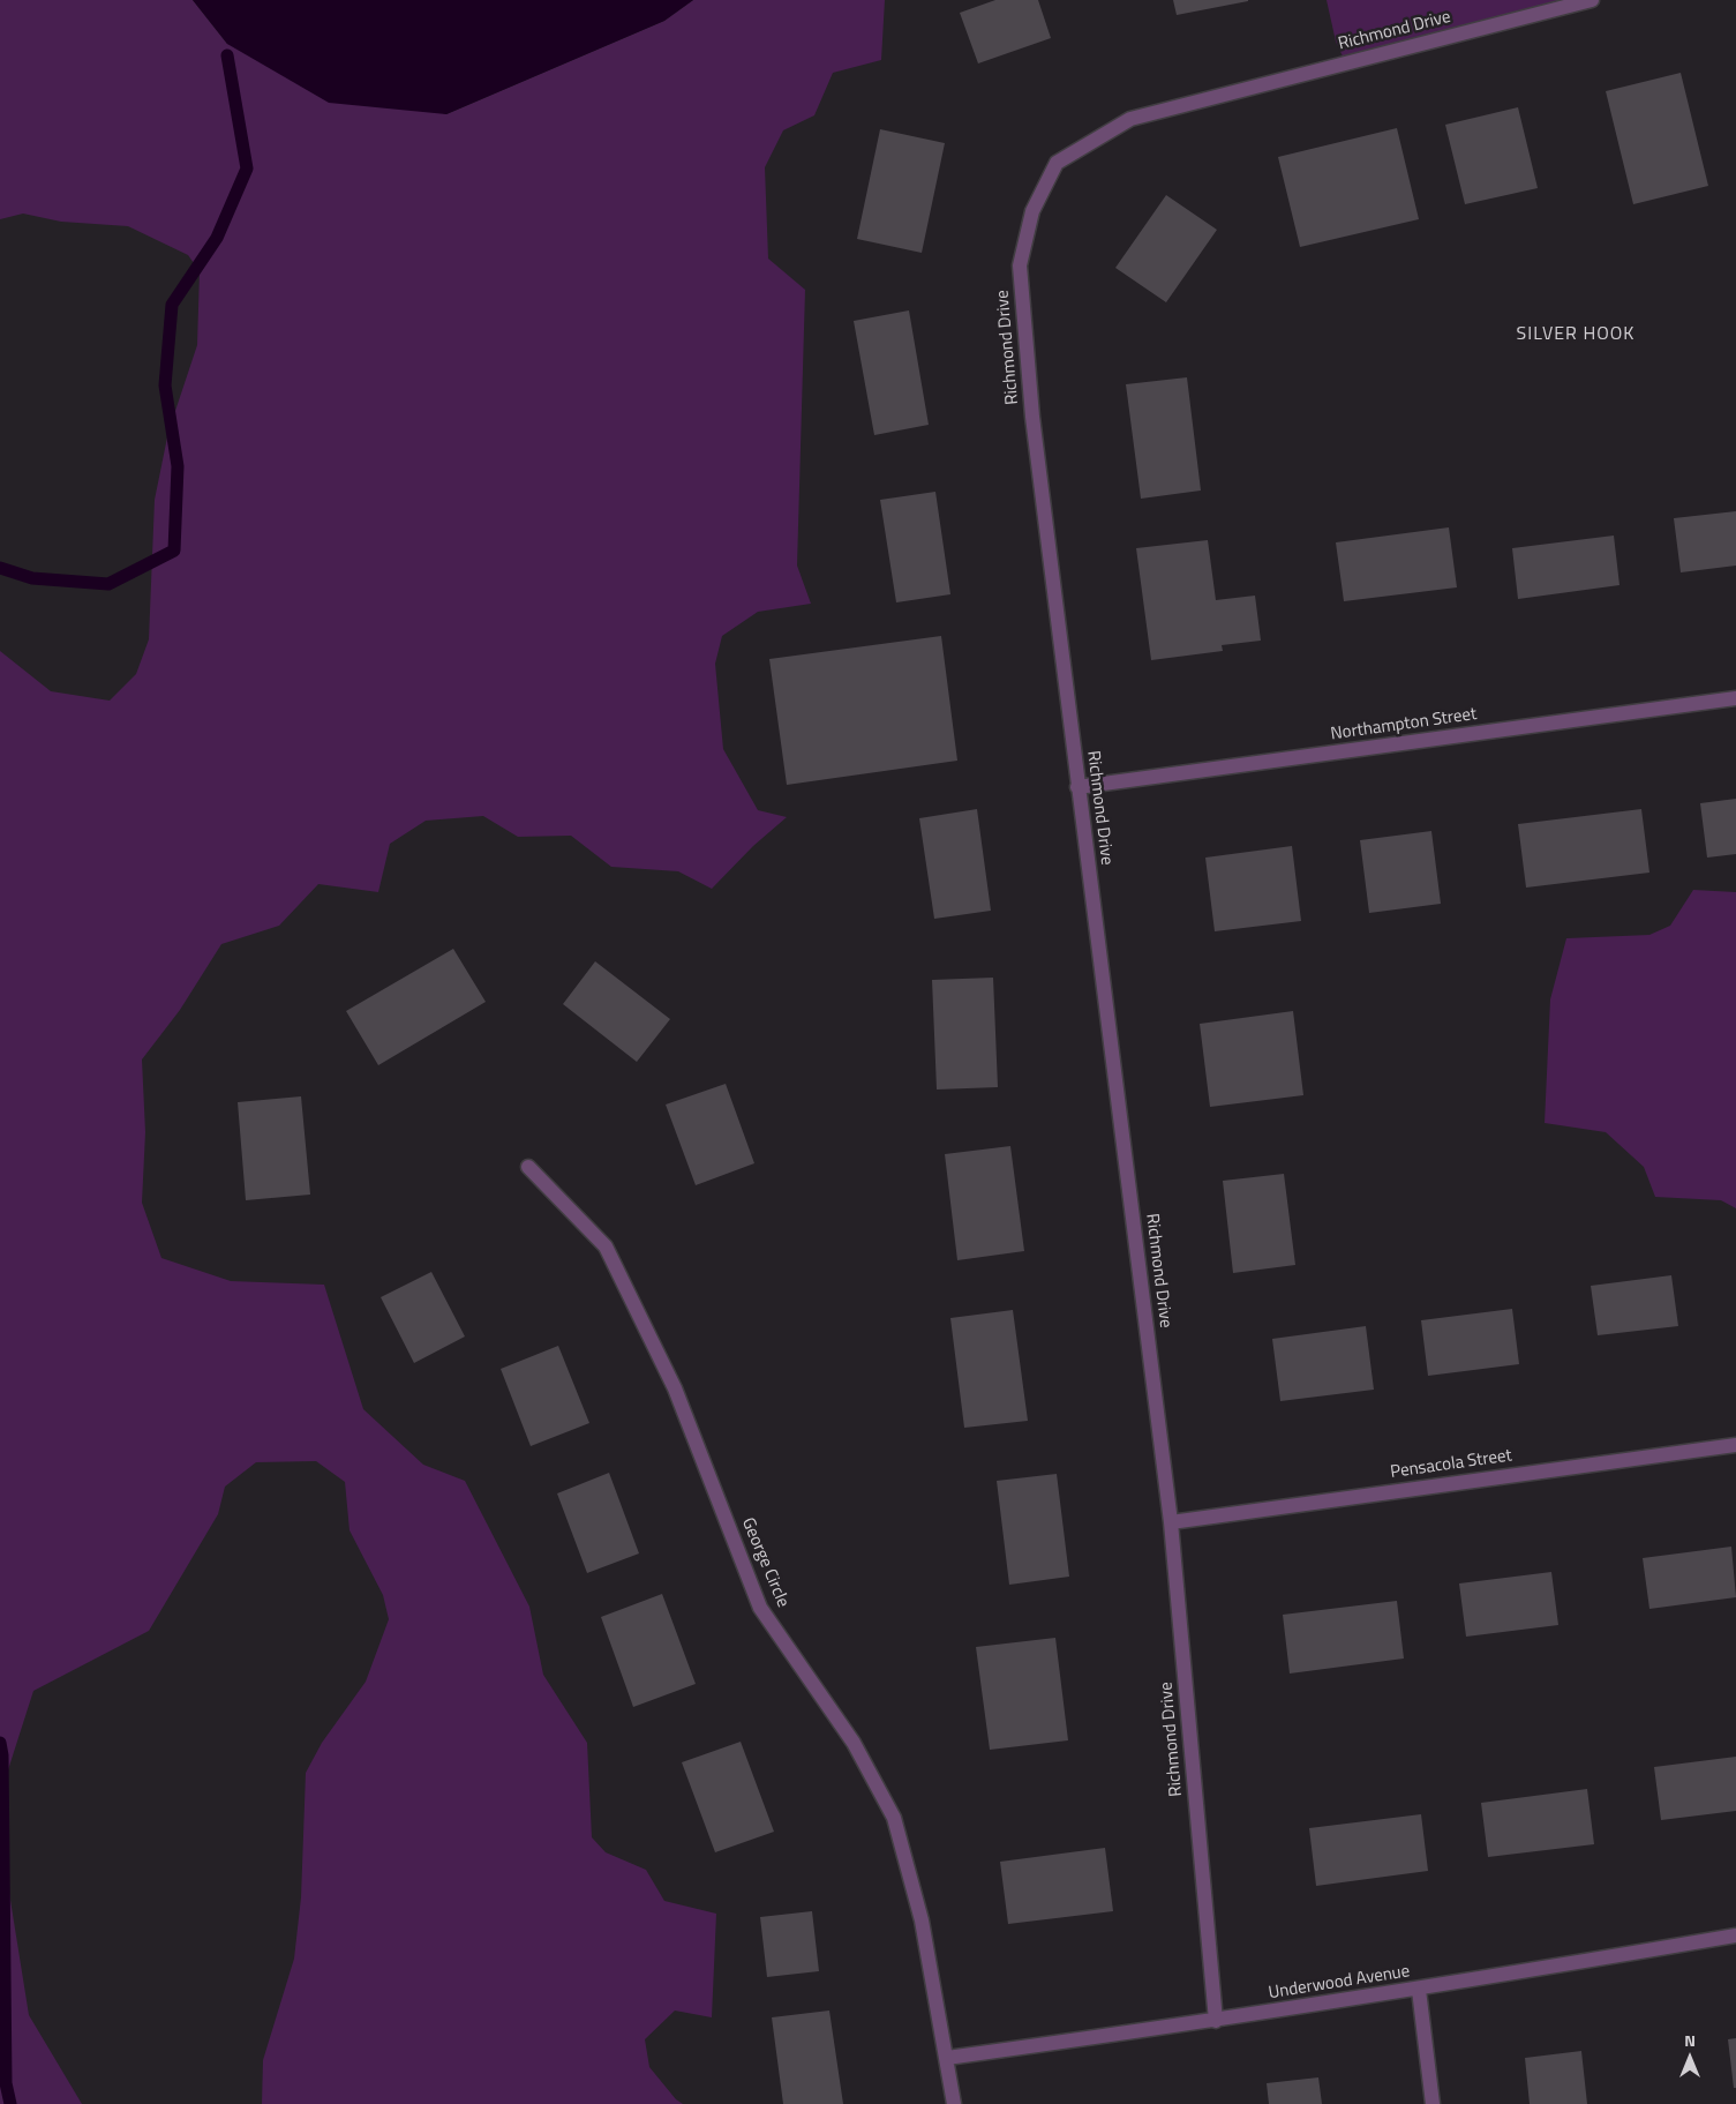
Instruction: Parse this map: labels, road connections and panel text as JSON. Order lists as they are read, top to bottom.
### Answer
{
  "streets": {
    "street": [
      "Richmond Drive",
      "Northampton Street",
      "Pensacola Street",
      "George Circle",
      "Underwood Avenue"
    ]
  },
  "crossings": [
    ["Richmond Drive", "Northampton Street"],
    ["Richmond Drive", "Pensacola Street"],
    ["Richmond Drive", "Underwood Avenue"],
    ["George Circle", "Underwood Avenue"]
  ],
  "districts": ["SILVER HOOK"],
  "north": "top"
}
